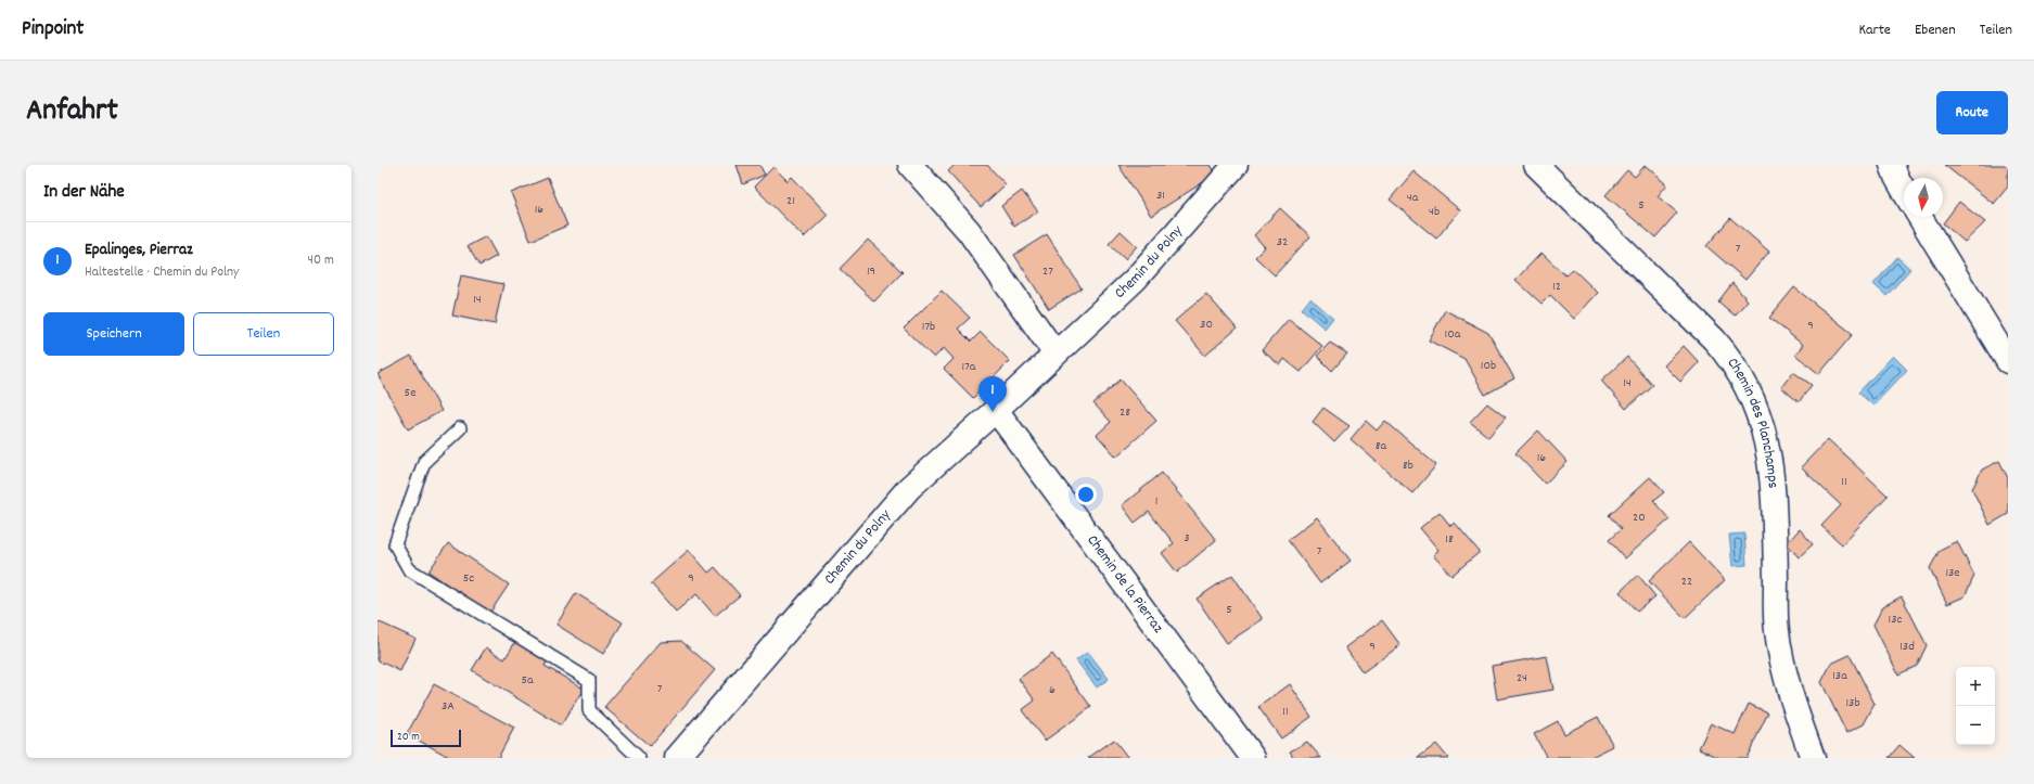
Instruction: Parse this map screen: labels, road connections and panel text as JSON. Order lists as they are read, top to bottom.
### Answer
{
  "streets": {
    "street": ["Chemin du Polny", "Chemin des Planchamps", "Chemin de la Pierraz"]
  },
  "crossings": [
    ["Chemin du Polny", "Chemin de la Pierraz"]
  ],
  "house_numbers": [
    "31",
    "4a",
    "21",
    "5",
    "16",
    "4b",
    "32",
    "7",
    "19",
    "27",
    "12",
    "14",
    "30",
    "9",
    "17b",
    "10a",
    "10b",
    "17a",
    "14",
    "5e",
    "28",
    "8a",
    "16",
    "8b",
    "11",
    "1",
    "20",
    "3",
    "18",
    "7",
    "13e",
    "5c",
    "9",
    "22",
    "5",
    "13c",
    "9",
    "13d",
    "13a",
    "24",
    "5a",
    "7",
    "6",
    "13b",
    "3A",
    "11"
  ],
  "scale_bar": "20 m",
  "north": "bottom",
  "page": {
    "header": "Pinpoint",
    "nav": ["Karte", "Ebenen", "Teilen"],
    "title": "Anfahrt",
    "buttons": [
      "Route",
      ["Speichern", "Teilen"]
    ],
    "heading": "In der Nähe",
    "list": [
      {
        "mark": "1",
        "name": "Epalinges, Pierraz",
        "note": "Haltestelle · Chemin du Polny",
        "value": "40 m"
      }
    ],
    "pins": "1",
    "map_buttons": ["+", "−"],
    "scale": "20 m"
  }
}
